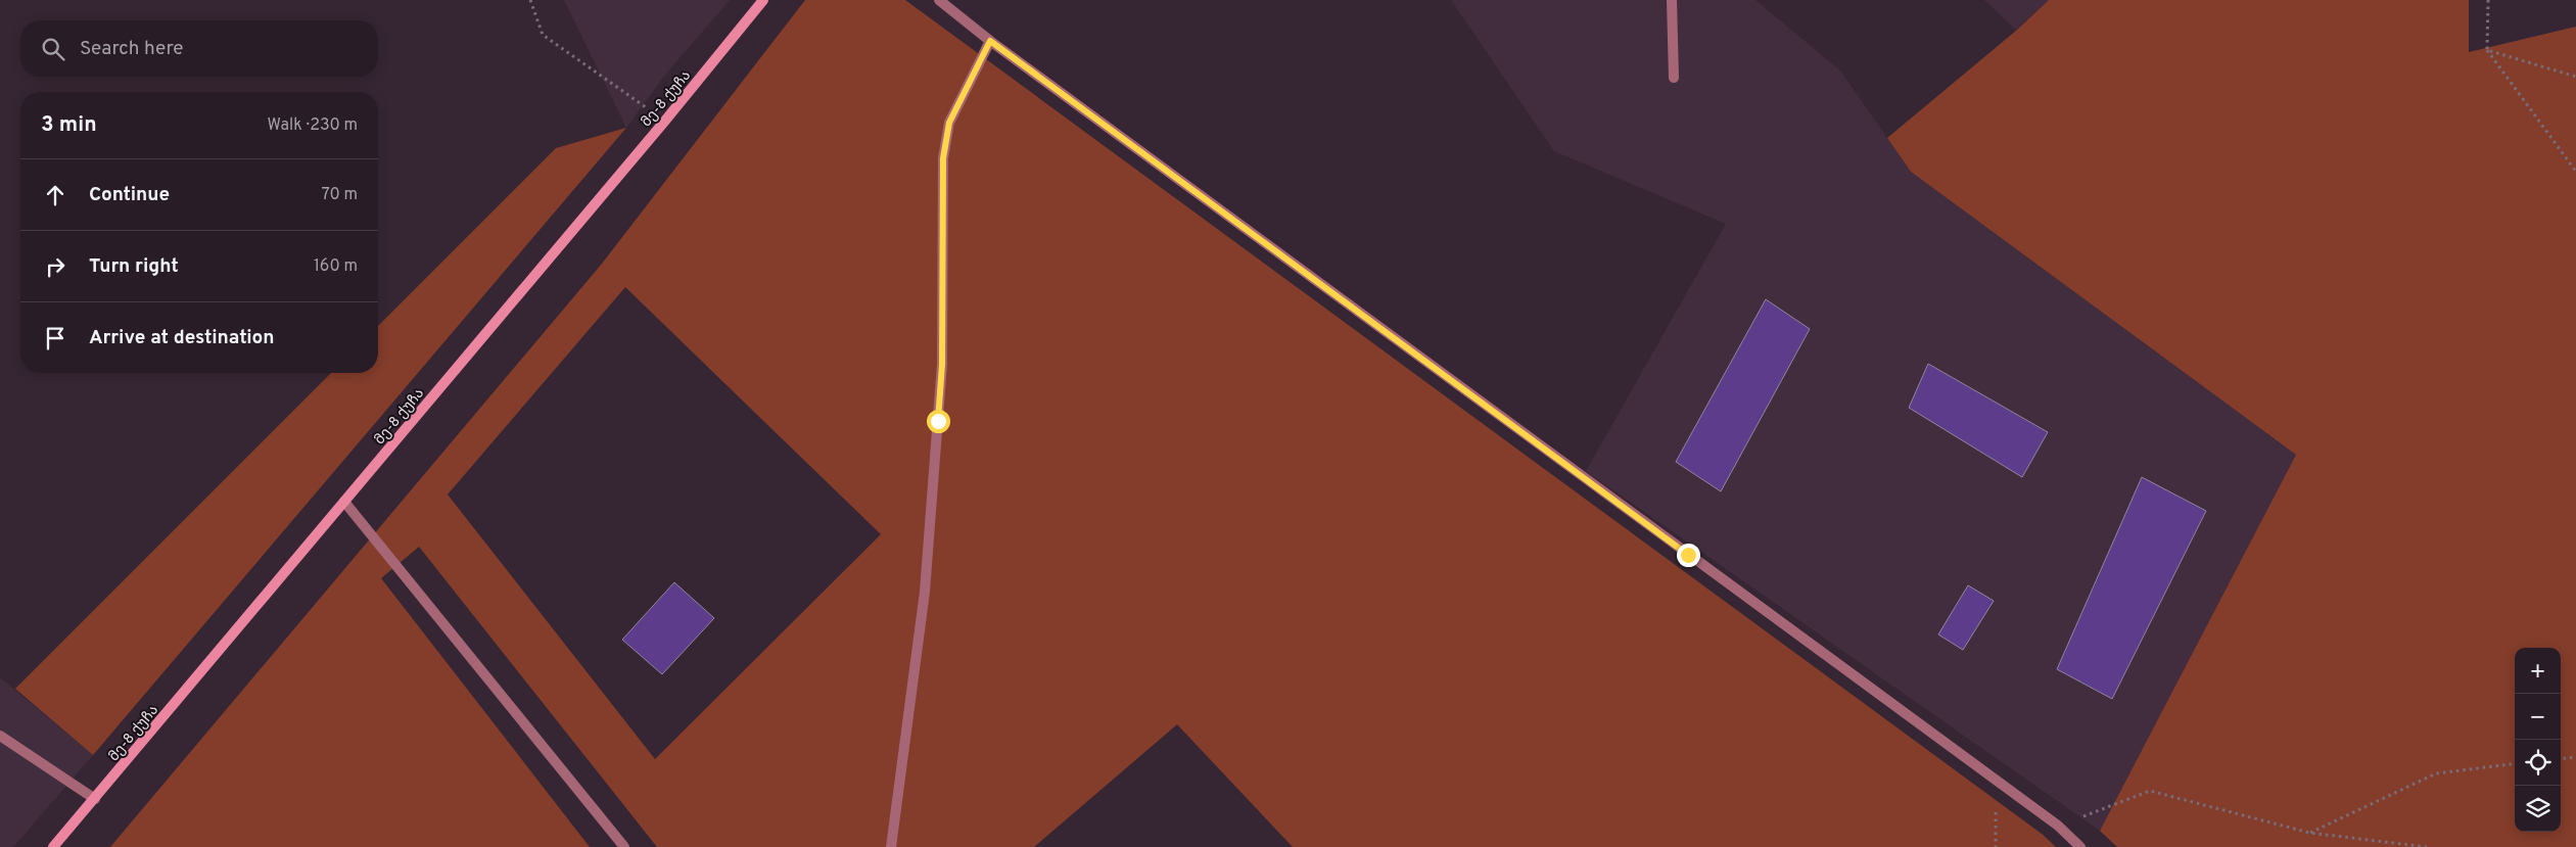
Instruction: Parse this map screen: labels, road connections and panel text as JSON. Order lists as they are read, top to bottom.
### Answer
{
  "streets": {
    "street": ["მე-8 ქუჩა"]
  },
  "page": {
    "search": "Search here",
    "heading": ["3 min", "Walk · 230 m"],
    "list": [
      ["Continue", "70 m"],
      ["Turn right", "160 m"],
      "Arrive at destination"
    ],
    "map_buttons": ["+", "−"]
  }
}
